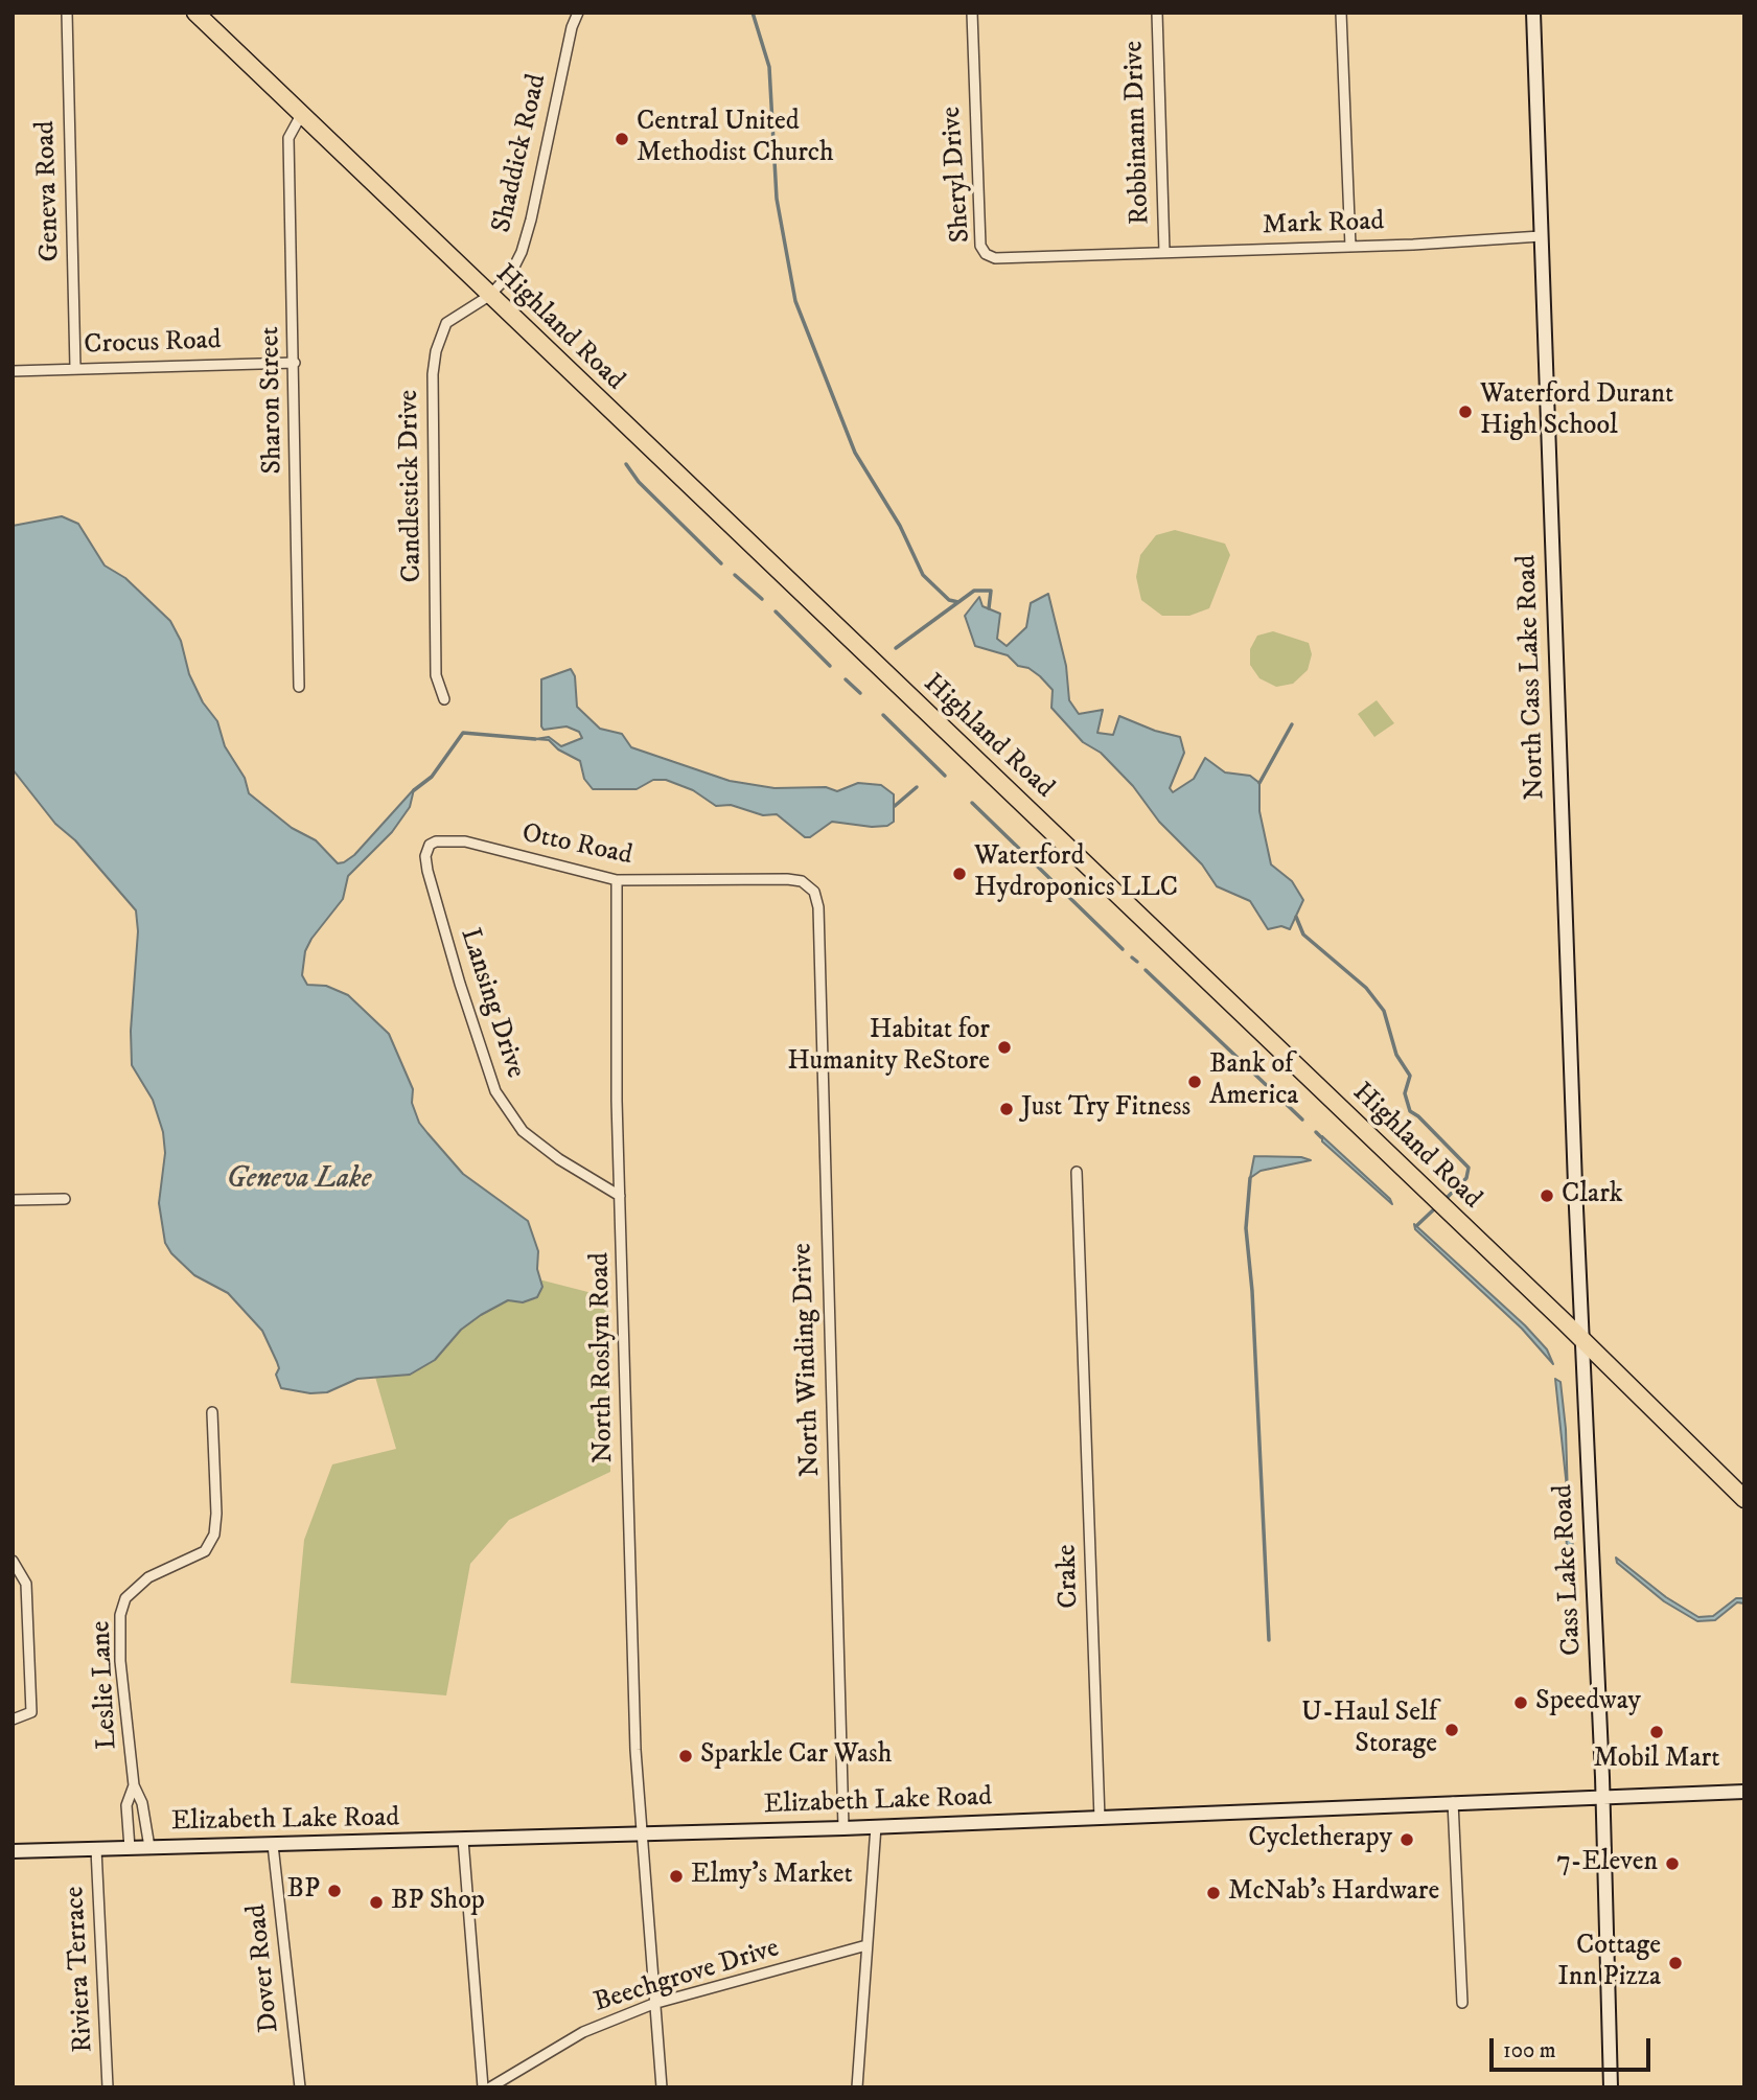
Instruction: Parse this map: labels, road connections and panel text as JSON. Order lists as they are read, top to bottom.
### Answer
{
  "streets": {
    "highway": ["Highland Road"],
    "street": [
      "Robbinann Drive",
      "Shaddick Road",
      "Sheryl Drive",
      "Geneva Road",
      "Mark Road",
      "Crocus Road",
      "Sharon Street",
      "Candlestick Drive",
      "North Cass Lake Road",
      "Otto Road",
      "Lansing Drive",
      "North Roslyn Road",
      "North Winding Drive",
      "Cass Lake Road",
      "Crake",
      "Leslie Lane",
      "Elizabeth Lake Road",
      "Dover Road",
      "Riviera Terrace",
      "Beechgrove Drive"
    ]
  },
  "crossings": [
    ["Robbinann Drive", "Mark Road"],
    ["Shaddick Road", "Highland Road"],
    ["Shaddick Road", "Candlestick Drive"],
    ["Sheryl Drive", "Mark Road"],
    ["Geneva Road", "Crocus Road"],
    ["Mark Road", "North Cass Lake Road"],
    ["Highland Road", "Sharon Street"],
    ["Highland Road", "Candlestick Drive"],
    ["Highland Road", "North Cass Lake Road"],
    ["Highland Road", "Cass Lake Road"],
    ["Crocus Road", "Sharon Street"],
    ["North Cass Lake Road", "Cass Lake Road"],
    ["Otto Road", "Lansing Drive"],
    ["Otto Road", "North Roslyn Road"],
    ["Otto Road", "North Winding Drive"],
    ["Lansing Drive", "North Roslyn Road"],
    ["North Roslyn Road", "Elizabeth Lake Road"],
    ["North Roslyn Road", "Beechgrove Drive"],
    ["North Winding Drive", "Elizabeth Lake Road"],
    ["Cass Lake Road", "Elizabeth Lake Road"],
    ["Crake", "Elizabeth Lake Road"],
    ["Leslie Lane", "Elizabeth Lake Road"],
    ["Elizabeth Lake Road", "Dover Road"],
    ["Elizabeth Lake Road", "Riviera Terrace"]
  ],
  "water": ["Geneva Lake"],
  "places": [
    "Central United Methodist Church",
    "Waterford Durant High School",
    "Waterford Hydroponics LLC",
    "Habitat for Humanity ReStore",
    "Bank of America",
    "Just Try Fitness",
    "Clark",
    "Speedway",
    "U-Haul Self Storage",
    "Mobil Mart",
    "Sparkle Car Wash",
    "Cycletherapy",
    "7-Eleven",
    "Elmy's Market",
    "BP",
    "McNab's Hardware",
    "BP Shop",
    "Cottage Inn Pizza"
  ],
  "scale_bar": "100 m"
}
